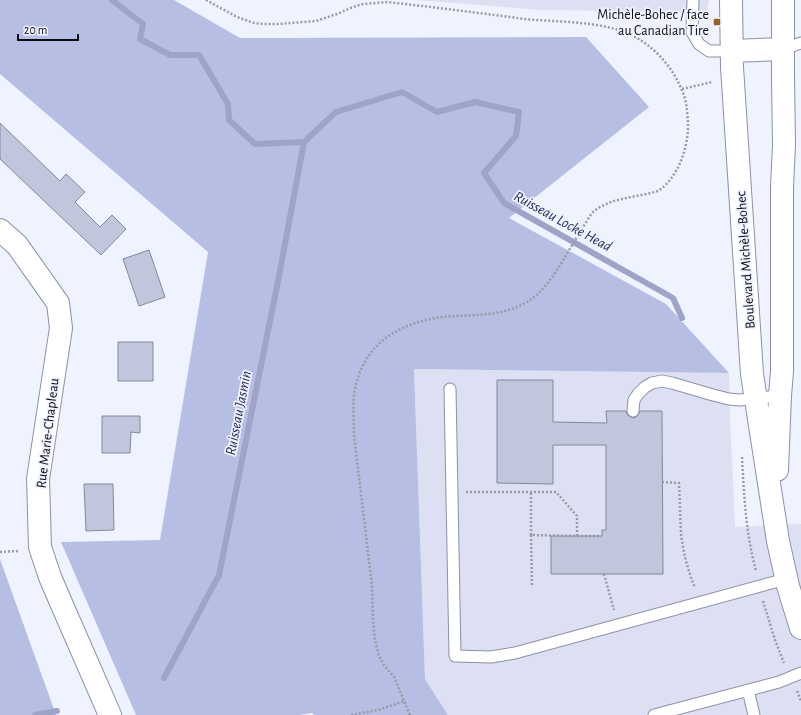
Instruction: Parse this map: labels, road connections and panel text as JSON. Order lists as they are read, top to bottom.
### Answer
{
  "streets": {
    "street": ["Boulevard Michèle-Bohec", "Rue Marie-Chapleau"]
  },
  "water": ["Ruisseau Locke Head", "Ruisseau Jasmin"],
  "places": {
    "transit": ["Michèle-Bohec / face au Canadian Tire"]
  },
  "scale_bar": "20 m"
}
